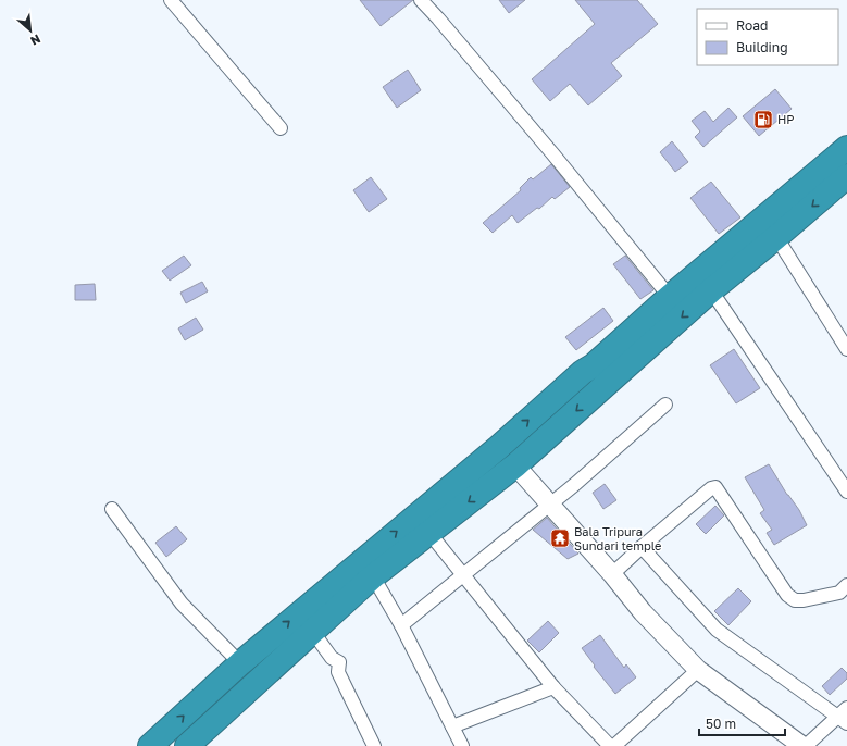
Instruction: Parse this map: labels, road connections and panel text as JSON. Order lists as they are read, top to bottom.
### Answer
{
  "places": {
    "fuel station": ["HP"],
    "temple": ["Bala Tripura Sundari temple"]
  },
  "legend": ["Road", "Building"],
  "scale_bar": "50 m",
  "north": "bottom right"
}
